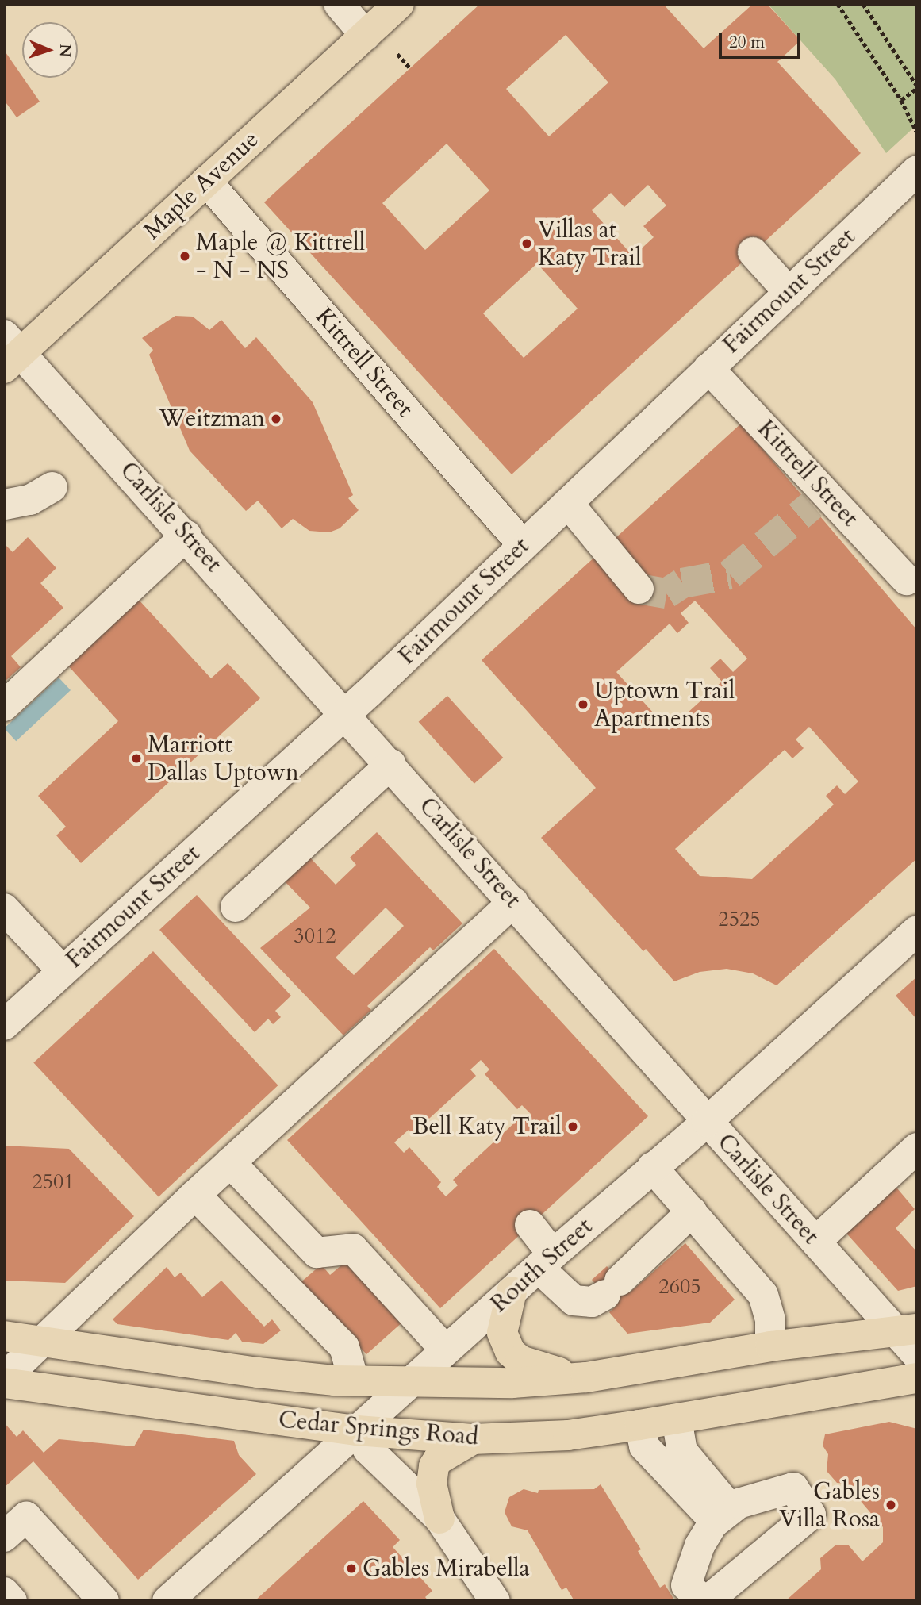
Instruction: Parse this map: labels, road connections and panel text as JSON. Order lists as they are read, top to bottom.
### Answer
{
  "streets": {
    "main road": ["Maple Avenue", "Cedar Springs Road"],
    "street": [
      "Fairmount Street",
      "Kittrell Street",
      "Carlisle Street",
      "Routh Street"
    ]
  },
  "crossings": [
    ["Maple Avenue", "Kittrell Street"],
    ["Maple Avenue", "Carlisle Street"],
    ["Fairmount Street", "Kittrell Street"],
    ["Fairmount Street", "Carlisle Street"],
    ["Carlisle Street", "Routh Street"],
    ["Carlisle Street", "Cedar Springs Road"],
    ["Routh Street", "Cedar Springs Road"]
  ],
  "places": [
    "Villas at Katy Trail",
    "Maple @ Kittrell - N - NS",
    "Weitzman",
    "Uptown Trail Apartments",
    "Marriott Dallas Uptown",
    "Bell Katy Trail",
    "Gables Villa Rosa",
    "Gables Mirabella"
  ],
  "house_numbers": [
    "2525",
    "3012",
    "2501",
    "2605"
  ],
  "scale_bar": "20 m",
  "north": "right"
}
